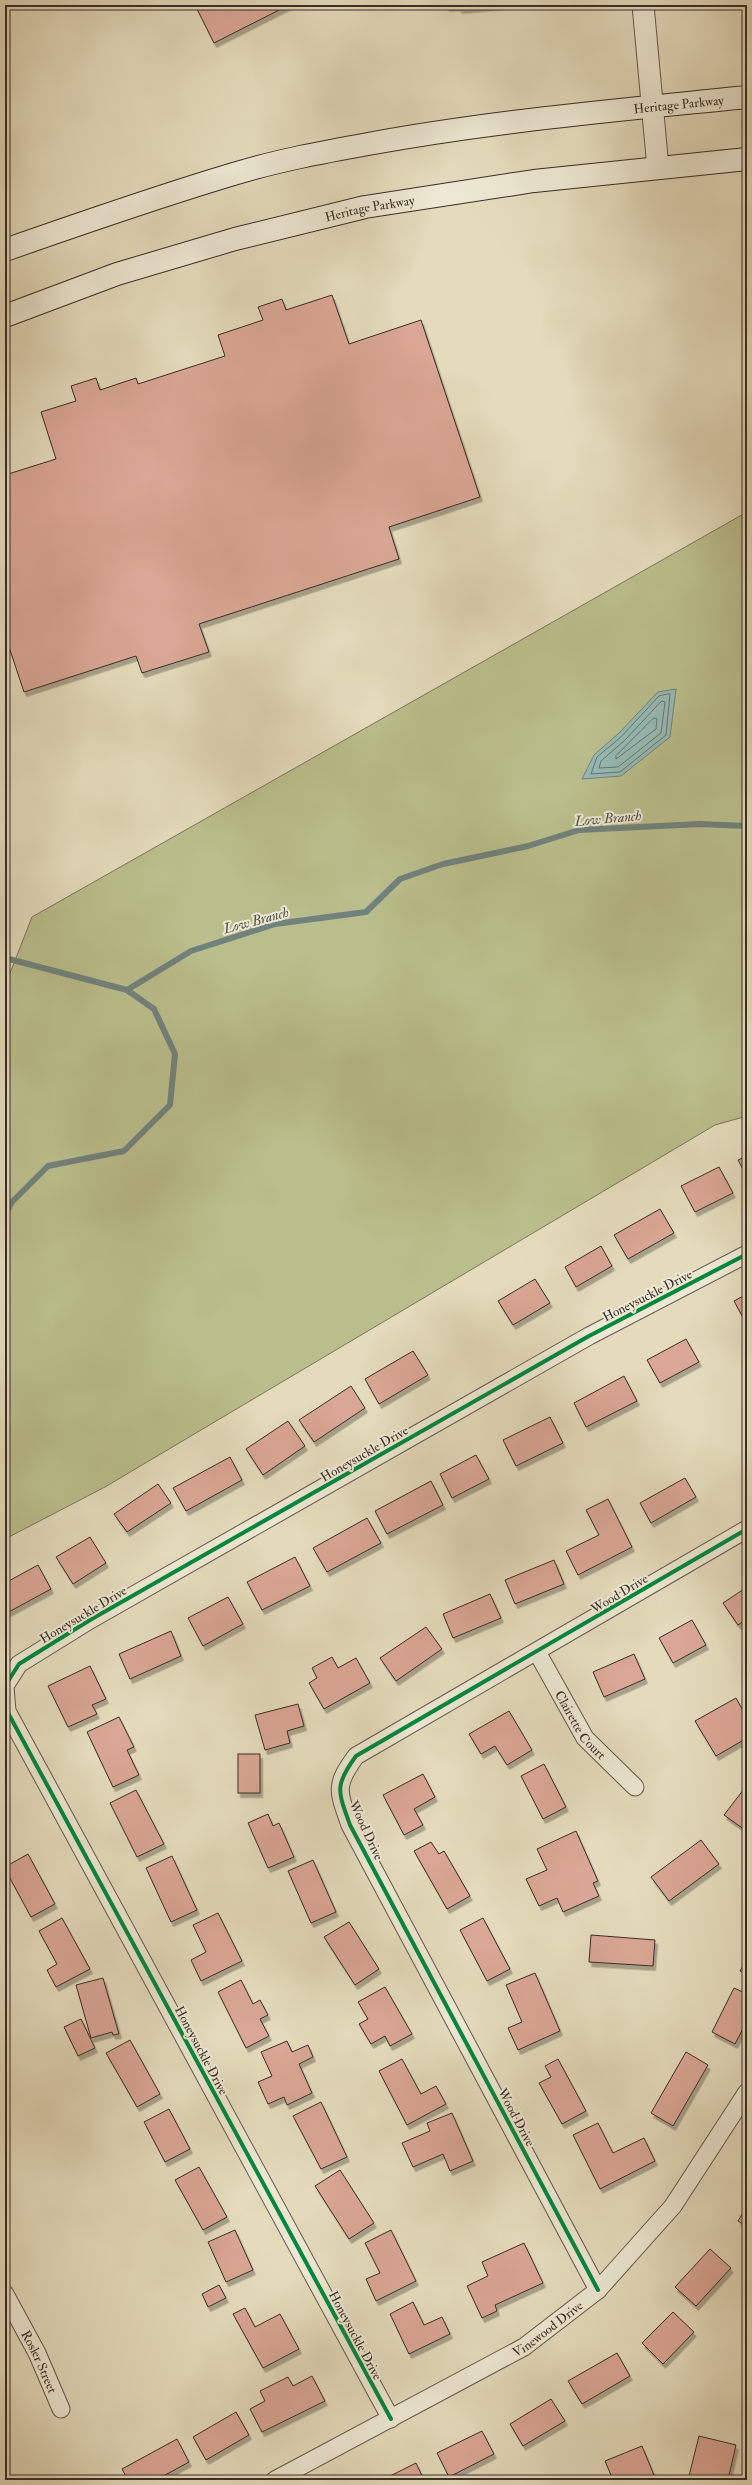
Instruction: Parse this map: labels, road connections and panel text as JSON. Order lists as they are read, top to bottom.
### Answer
{
  "streets": {
    "main road": ["Heritage Parkway"],
    "street": [
      "Honeysuckle Drive",
      "Wood Drive",
      "Clairette Court",
      "Vinewood Drive",
      "Rosler Street"
    ]
  },
  "crossings": [
    ["Honeysuckle Drive", "Vinewood Drive"],
    ["Wood Drive", "Clairette Court"],
    ["Wood Drive", "Vinewood Drive"]
  ],
  "water": ["Low Branch"]
}
